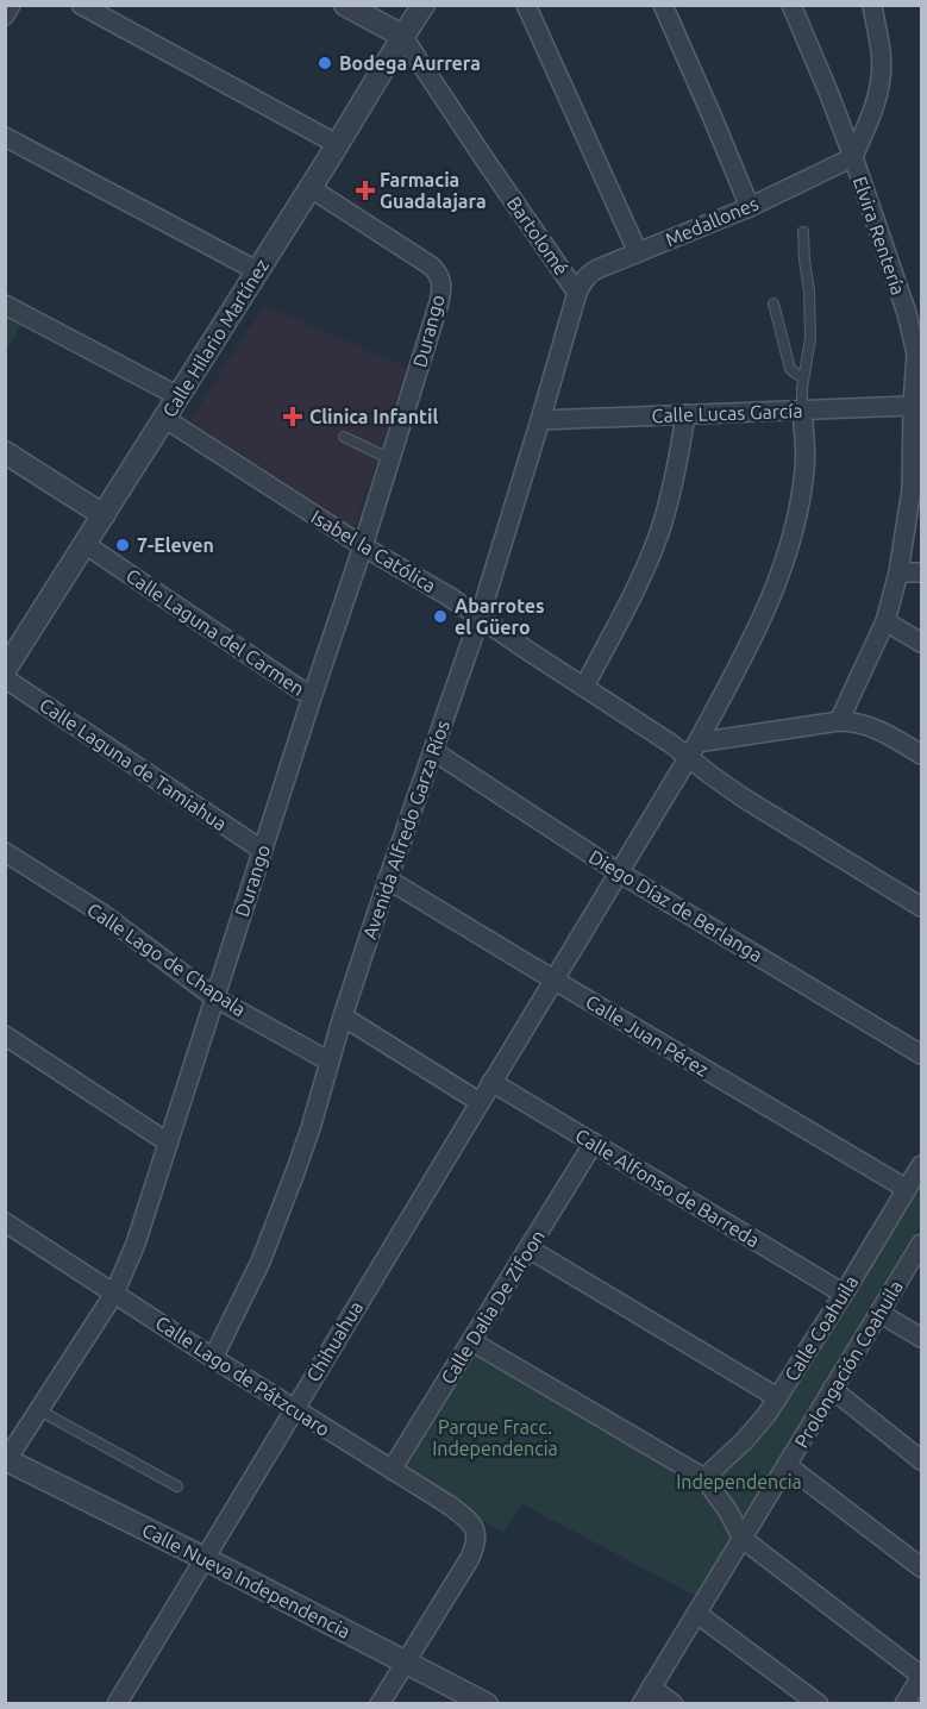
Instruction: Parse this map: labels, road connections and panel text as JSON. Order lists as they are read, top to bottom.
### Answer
{
  "streets": {
    "street": [
      "Medallones",
      "Bartolomé",
      "Elvira Rentería",
      "Durango",
      "Calle Hilario Martínez",
      "Calle Lucas García",
      "Isabel la Católica",
      "Calle Laguna del Carmen",
      "Calle Laguna de Tamiahua",
      "Avenida Alfredo Garza Ríos",
      "Diego Díaz de Berlanga",
      "Calle Lago de Chapala",
      "Calle Juan Pérez",
      "Calle Alfonso de Barreda",
      "Calle Dalia De Zifoon",
      "Calle Coahuila",
      "Chihuahua",
      "Prolongación Coahuila",
      "Calle Lago de Pátzcuaro",
      "Calle Nueva Independencia"
    ]
  },
  "crossings": [
    ["Medallones", "Bartolomé"],
    ["Medallones", "Elvira Rentería"],
    ["Medallones", "Avenida Alfredo Garza Ríos"],
    ["Bartolomé", "Calle Hilario Martínez"],
    ["Bartolomé", "Avenida Alfredo Garza Ríos"],
    ["Elvira Rentería", "Calle Lucas García"],
    ["Durango", "Calle Hilario Martínez"],
    ["Durango", "Isabel la Católica"],
    ["Durango", "Calle Laguna del Carmen"],
    ["Durango", "Calle Laguna de Tamiahua"],
    ["Durango", "Calle Lago de Chapala"],
    ["Durango", "Calle Lago de Pátzcuaro"],
    ["Durango", "Calle Nueva Independencia"],
    ["Calle Hilario Martínez", "Isabel la Católica"],
    ["Calle Hilario Martínez", "Calle Laguna del Carmen"],
    ["Calle Lucas García", "Avenida Alfredo Garza Ríos"],
    ["Calle Lucas García", "Chihuahua"],
    ["Isabel la Católica", "Avenida Alfredo Garza Ríos"],
    ["Isabel la Católica", "Chihuahua"],
    ["Avenida Alfredo Garza Ríos", "Diego Díaz de Berlanga"],
    ["Avenida Alfredo Garza Ríos", "Calle Lago de Chapala"],
    ["Avenida Alfredo Garza Ríos", "Calle Juan Pérez"],
    ["Avenida Alfredo Garza Ríos", "Calle Lago de Pátzcuaro"],
    ["Diego Díaz de Berlanga", "Chihuahua"],
    ["Calle Juan Pérez", "Calle Coahuila"],
    ["Calle Juan Pérez", "Chihuahua"],
    ["Calle Alfonso de Barreda", "Calle Dalia De Zifoon"],
    ["Calle Alfonso de Barreda", "Calle Coahuila"],
    ["Calle Alfonso de Barreda", "Chihuahua"],
    ["Calle Dalia De Zifoon", "Calle Lago de Pátzcuaro"],
    ["Chihuahua", "Calle Lago de Pátzcuaro"],
    ["Chihuahua", "Calle Nueva Independencia"],
    ["Calle Lago de Pátzcuaro", "Calle Nueva Independencia"]
  ],
  "parks": ["Parque Fracc. Independencia", "Independencia"],
  "places": {
    "other": ["Bodega Aurrera", "7-Eleven", "Abarrotes el Güero"],
    "health": ["Farmacia Guadalajara", "Clinica Infantil"]
  }
}
